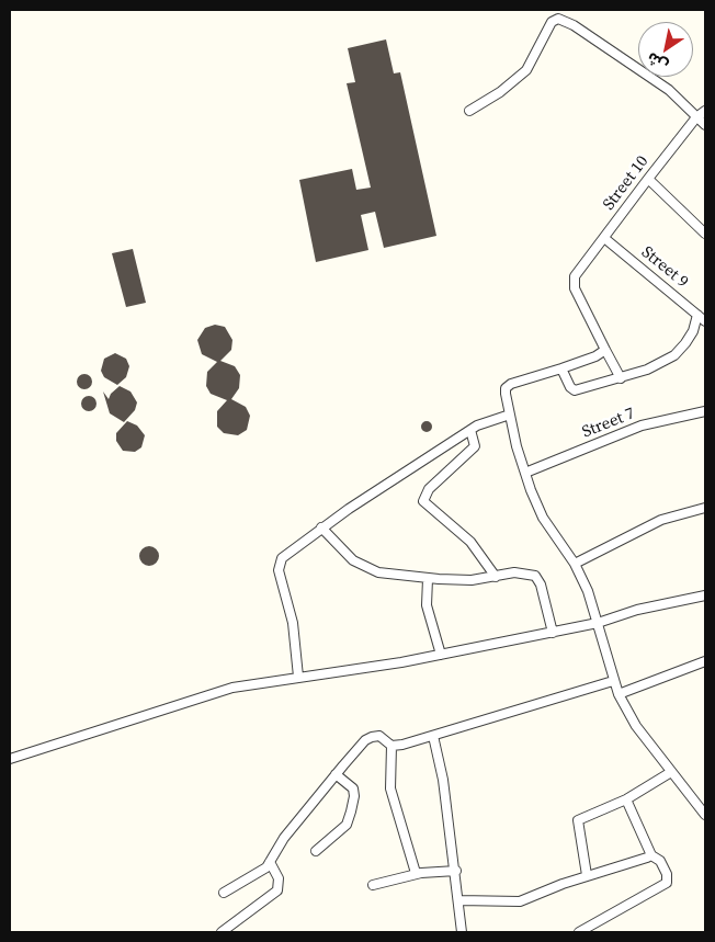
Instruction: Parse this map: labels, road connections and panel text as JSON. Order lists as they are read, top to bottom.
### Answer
{
  "streets": {
    "street": ["Street 10", "Street 9", "Street 7"]
  },
  "crossings": [
    ["Street 10", "Street 9"]
  ],
  "north": "bottom left"
}
